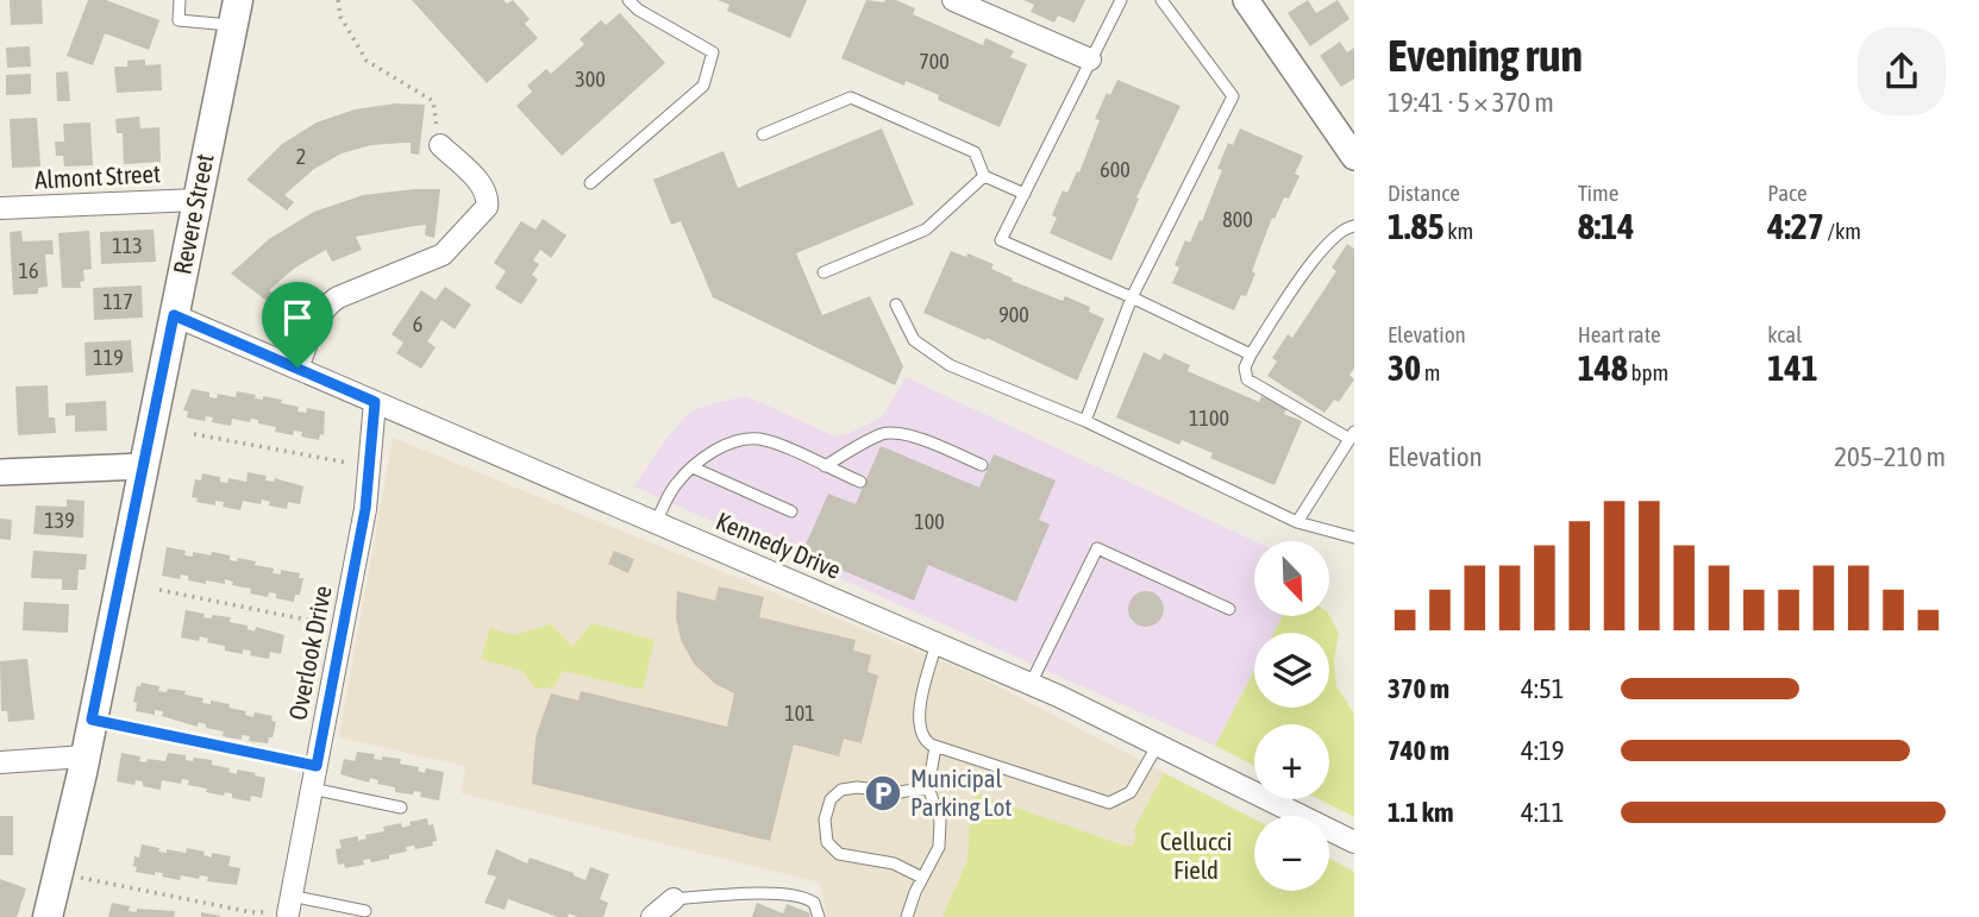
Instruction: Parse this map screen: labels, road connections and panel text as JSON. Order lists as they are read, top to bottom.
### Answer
{
  "streets": {
    "main road": ["Revere Street"],
    "street": ["Almont Street", "Kennedy Drive", "Overlook Drive"]
  },
  "crossings": [
    ["Almont Street", "Revere Street"],
    ["Revere Street", "Kennedy Drive"],
    ["Kennedy Drive", "Overlook Drive"]
  ],
  "parks": ["Cellucci Field"],
  "places": {
    "parking": ["Municipal Parking Lot"]
  },
  "house_numbers": [
    "700",
    "300",
    "2",
    "600",
    "800",
    "113",
    "16",
    "117",
    "900",
    "6",
    "119",
    "1100",
    "139",
    "100",
    "101"
  ],
  "north": "bottom right",
  "page": {
    "heading": ["Evening run", "19:41 · 5 × 370 m"],
    "stats": [
      ["Distance", "1.85 km"],
      ["Time", "8:14"],
      ["Pace", "4:27 /km"],
      ["Elevation", "30 m"],
      ["Heart rate", "148 bpm"],
      ["kcal", "141"]
    ],
    "chart": ["Elevation", "205–210 m"],
    "map_buttons": ["+", "−"],
    "list": [
      {
        "name": "370 m",
        "note": "4:51"
      },
      {
        "name": "740 m",
        "note": "4:19"
      },
      {
        "name": "1.1 km",
        "note": "4:11"
      }
    ]
  }
}
